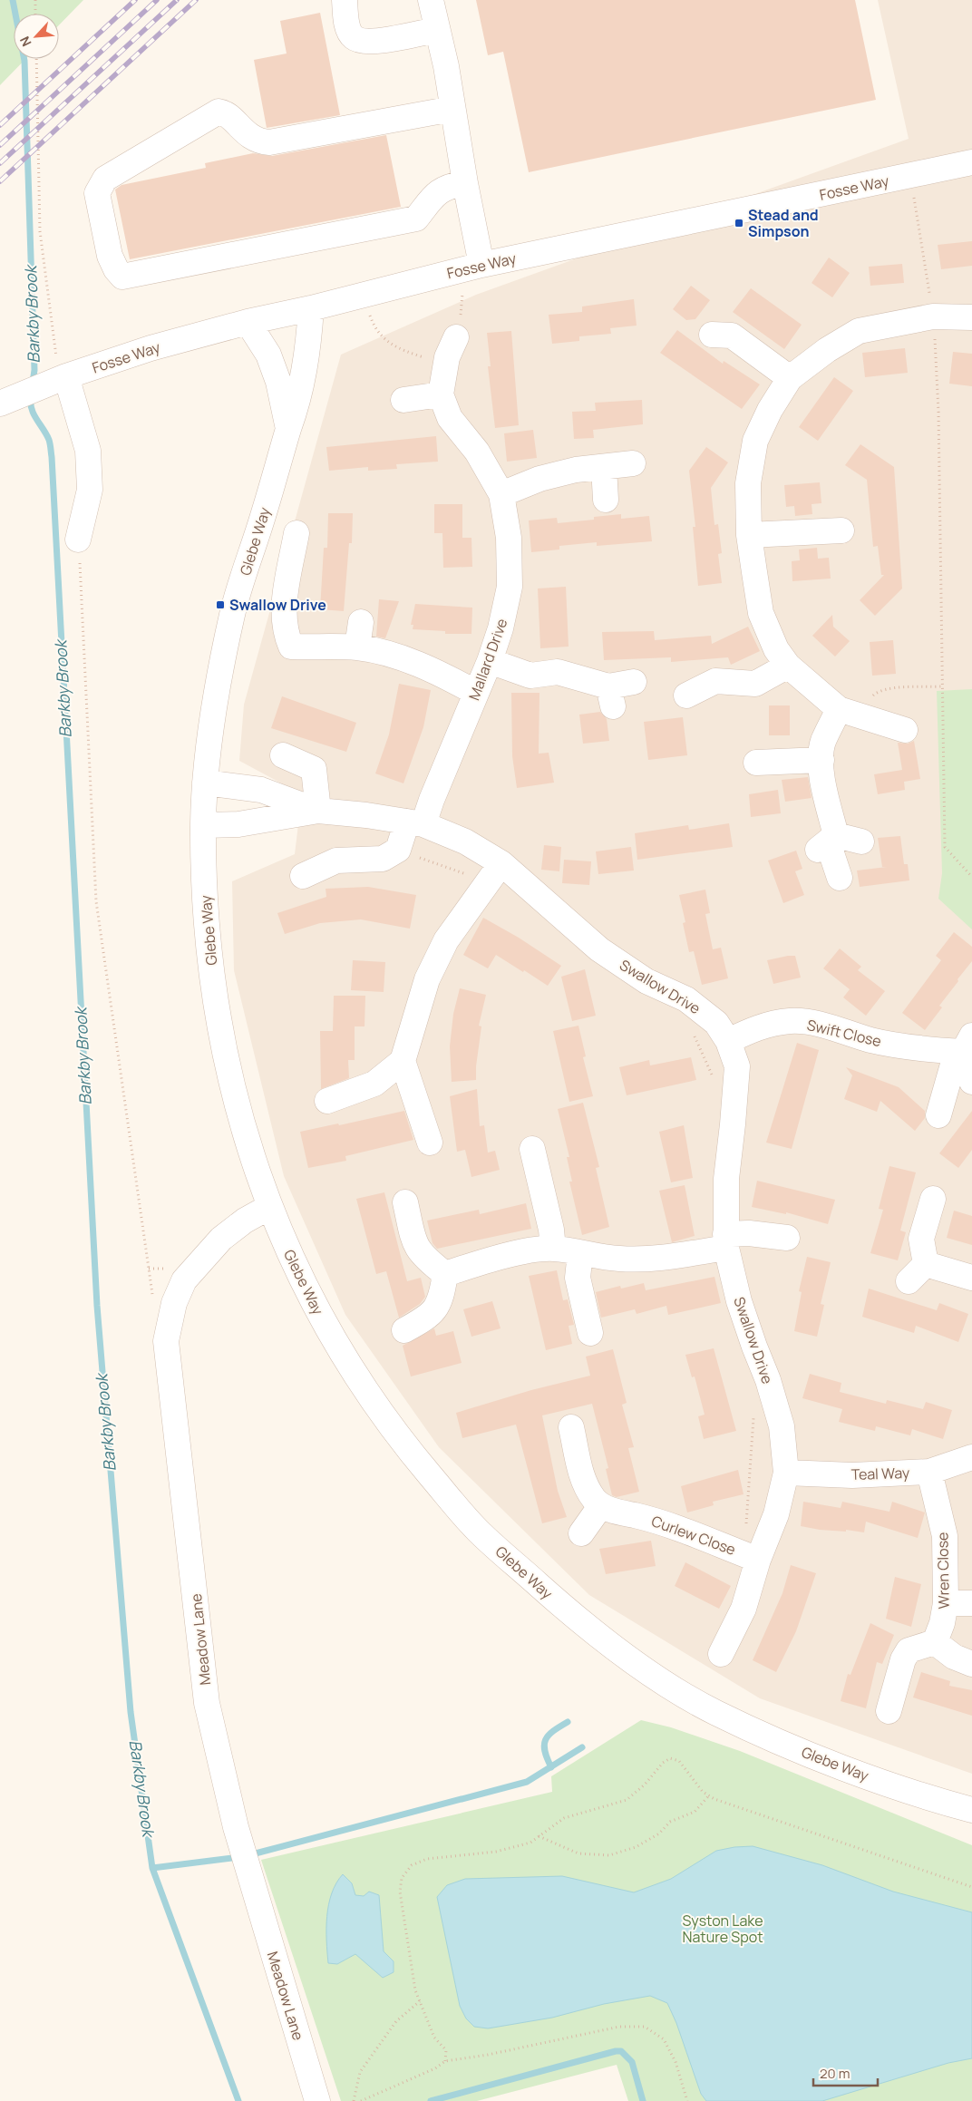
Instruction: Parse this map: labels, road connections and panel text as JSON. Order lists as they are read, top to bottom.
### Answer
{
  "streets": {
    "street": [
      "Fosse Way",
      "Glebe Way",
      "Mallard Drive",
      "Swallow Drive",
      "Swift Close",
      "Teal Way",
      "Curlew Close",
      "Wren Close",
      "Meadow Lane"
    ]
  },
  "crossings": [
    ["Fosse Way", "Glebe Way"],
    ["Glebe Way", "Swallow Drive"],
    ["Glebe Way", "Meadow Lane"],
    ["Mallard Drive", "Swallow Drive"],
    ["Swallow Drive", "Swift Close"],
    ["Swallow Drive", "Teal Way"],
    ["Teal Way", "Wren Close"]
  ],
  "water": ["Barkby Brook"],
  "parks": ["Syston Lake Nature Spot"],
  "places": {
    "transit": ["Stead and Simpson", "Swallow Drive"]
  },
  "scale_bar": "20 m",
  "north": "bottom left"
}
